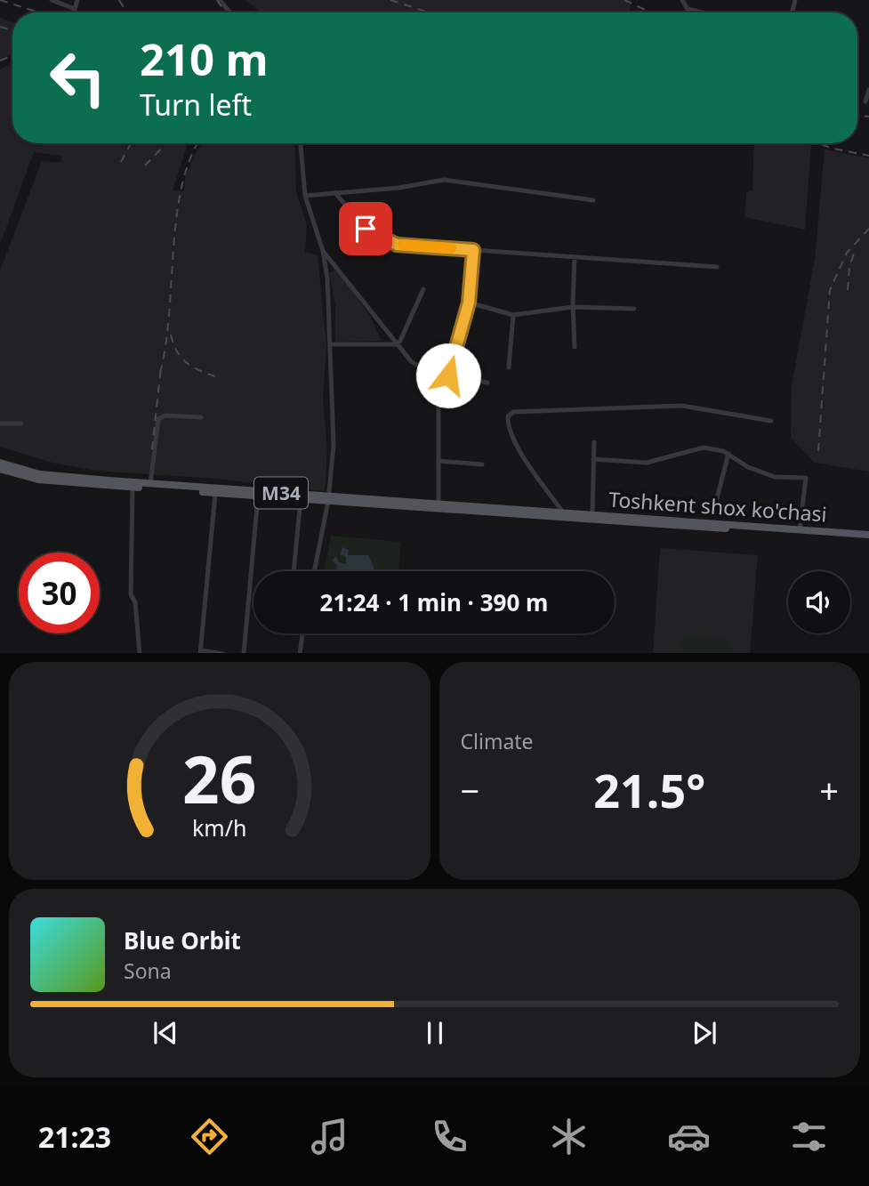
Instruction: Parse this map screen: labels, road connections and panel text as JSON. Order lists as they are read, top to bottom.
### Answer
{
  "streets": {
    "main road": ["M34", "Toshkent shox ko'chasi"]
  },
  "crossings": [
    ["M34", "Toshkent shox ko'chasi"]
  ],
  "page": {
    "turn": ["210 m", "Turn left"],
    "limit": "30",
    "trip": "21:24 · 1 min · 390 m",
    "tile": "Climate",
    "heat": ["−", "21.5°", "+"],
    "song": ["Blue Orbit", "Sona"],
    "tabs": "21:23",
    "gauge": ["26", "km/h"]
  }
}
